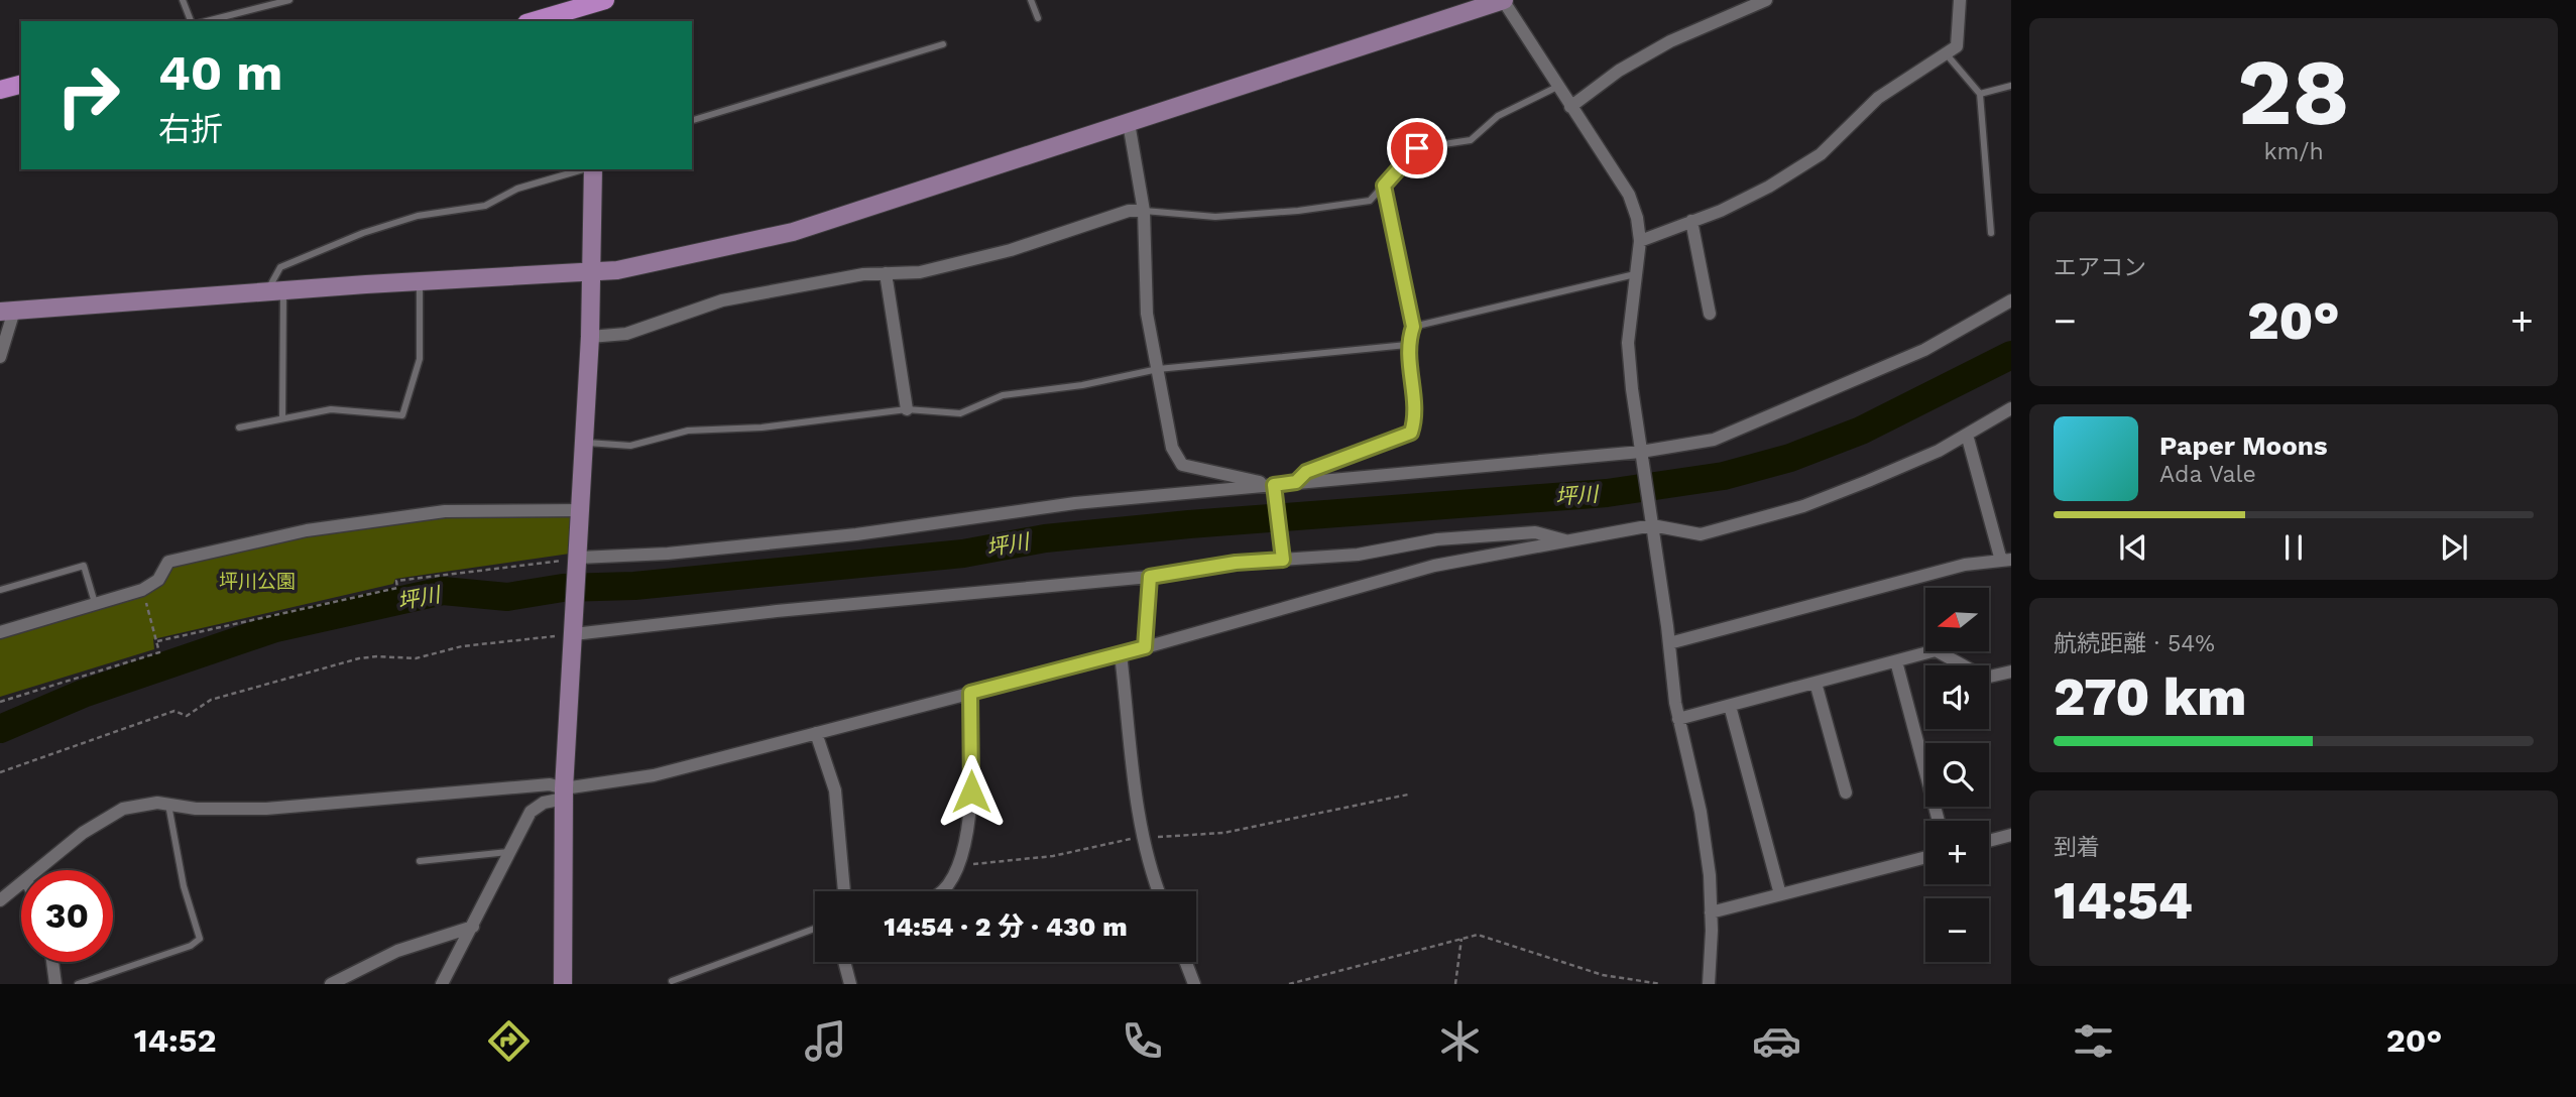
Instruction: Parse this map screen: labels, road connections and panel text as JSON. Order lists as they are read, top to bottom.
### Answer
{
  "water": ["坪川"],
  "parks": ["坪川公園"],
  "north": "left",
  "page": {
    "tile": [
      ["28", "km/h"],
      "エアコン",
      ["航続距離 · 54%", "270 km"],
      ["到着", "14:54"]
    ],
    "turn": ["40 m", "右折"],
    "heat": ["−", "20°", "+"],
    "song": ["Paper Moons", "Ada Vale"],
    "map_buttons": ["+", "−"],
    "limit": "30",
    "trip": "14:54 · 2 分 · 430 m",
    "tabs": ["14:52", "20°"]
  }
}
